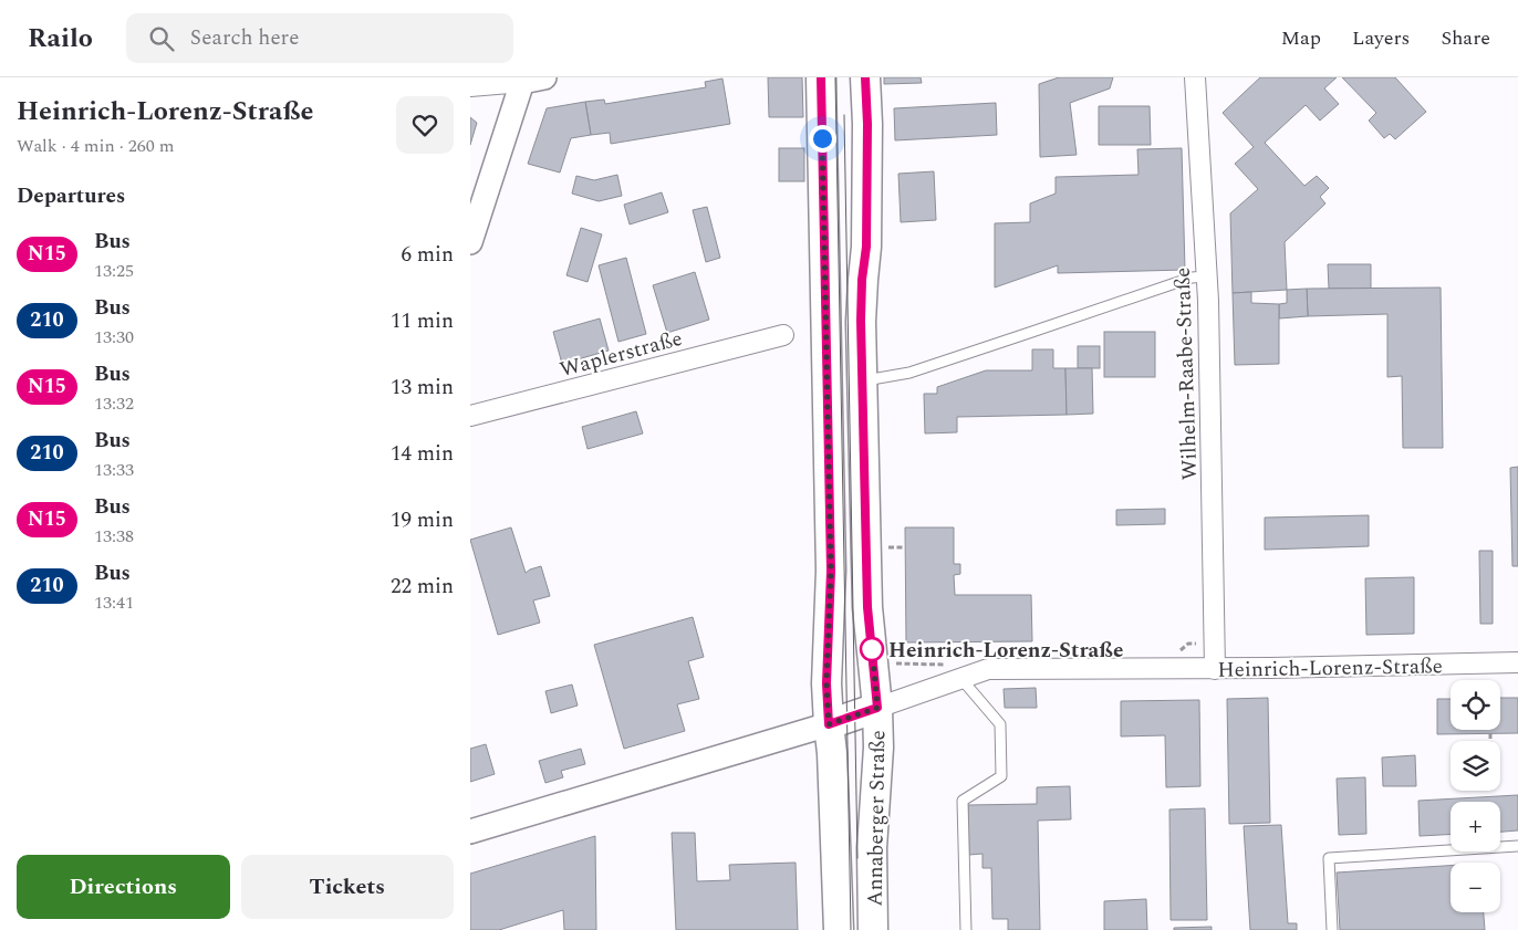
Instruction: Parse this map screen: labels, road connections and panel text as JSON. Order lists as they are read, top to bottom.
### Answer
{
  "streets": {
    "main road": ["Heinrich-Lorenz-Straße", "Annaberger Straße"],
    "street": ["Waplerstraße", "Wilhelm-Raabe-Straße"]
  },
  "crossings": [
    ["Wilhelm-Raabe-Straße", "Heinrich-Lorenz-Straße"],
    ["Heinrich-Lorenz-Straße", "Annaberger Straße"]
  ],
  "places": ["Heinrich-Lorenz-Straße"],
  "lines": ["bus line N15"],
  "page": {
    "header": "Railo",
    "search": "Search here",
    "nav": ["Map", "Layers", "Share"],
    "heading": [
      ["Heinrich-Lorenz-Straße", "Walk · 4 min · 260 m"],
      "Departures"
    ],
    "list": [
      {
        "mark": "N15",
        "name": "Bus",
        "note": "13:25",
        "value": "6 min"
      },
      {
        "mark": "210",
        "name": "Bus",
        "note": "13:30",
        "value": "11 min"
      },
      {
        "mark": "N15",
        "name": "Bus",
        "note": "13:32",
        "value": "13 min"
      },
      {
        "mark": "210",
        "name": "Bus",
        "note": "13:33",
        "value": "14 min"
      },
      {
        "mark": "N15",
        "name": "Bus",
        "note": "13:38",
        "value": "19 min"
      },
      {
        "mark": "210",
        "name": "Bus",
        "note": "13:41",
        "value": "22 min"
      }
    ],
    "map_buttons": ["+", "−"],
    "buttons": ["Directions", "Tickets"]
  }
}
